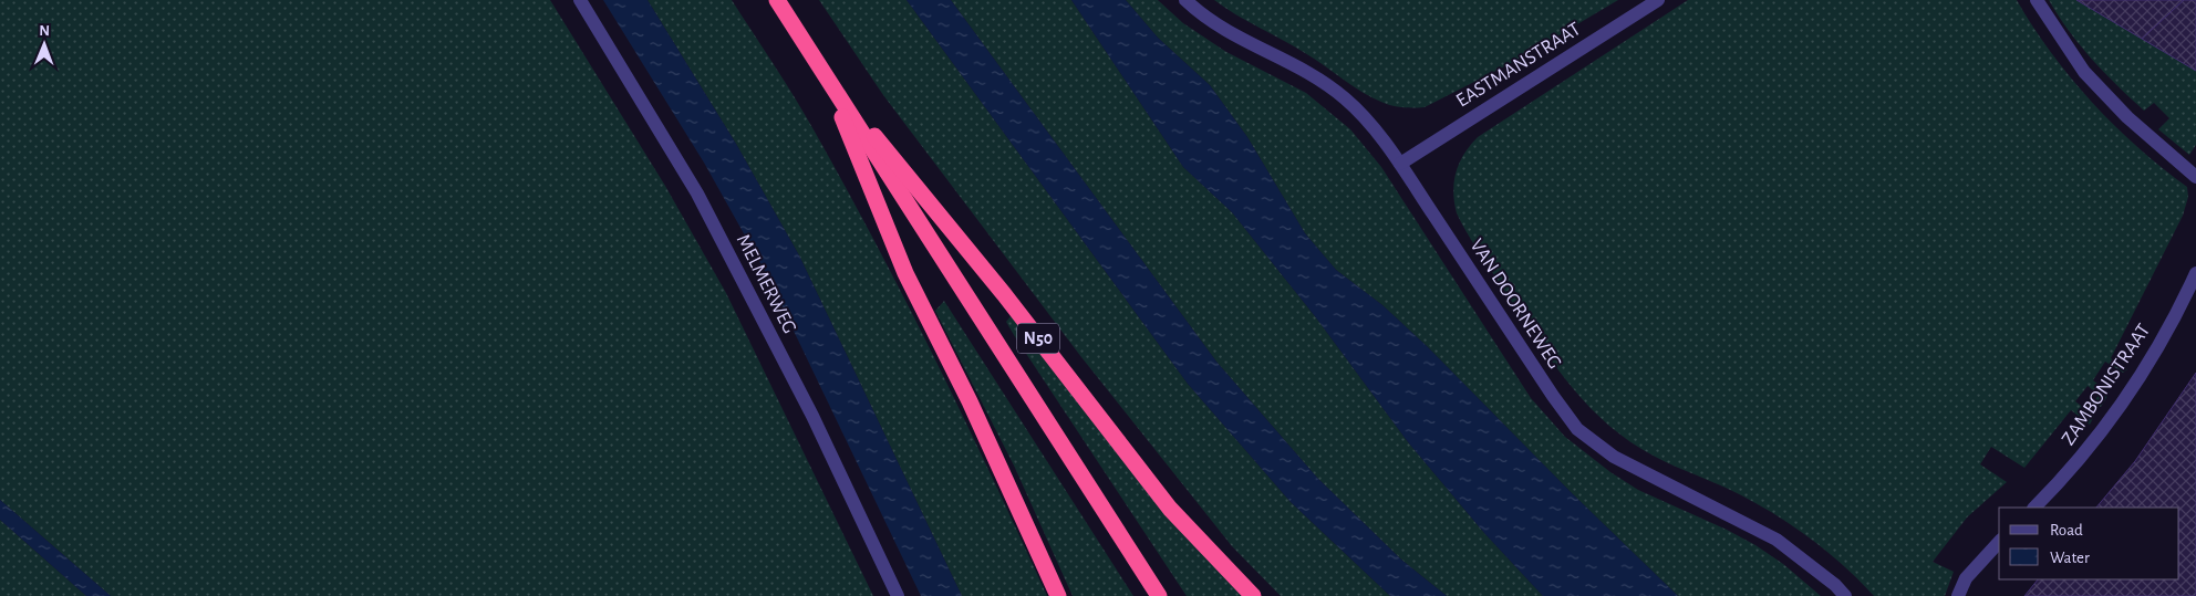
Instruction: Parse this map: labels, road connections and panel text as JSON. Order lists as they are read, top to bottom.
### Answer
{
  "streets": {
    "highway": ["N50"],
    "street": [
      "EASTMANSTRAAT",
      "MELMERWEG",
      "VAN DOORNEWEG",
      "ZAMBONISTRAAT"
    ]
  },
  "crossings": [
    ["EASTMANSTRAAT", "VAN DOORNEWEG"]
  ],
  "legend": ["Road", "Water"],
  "north": "top"
}
